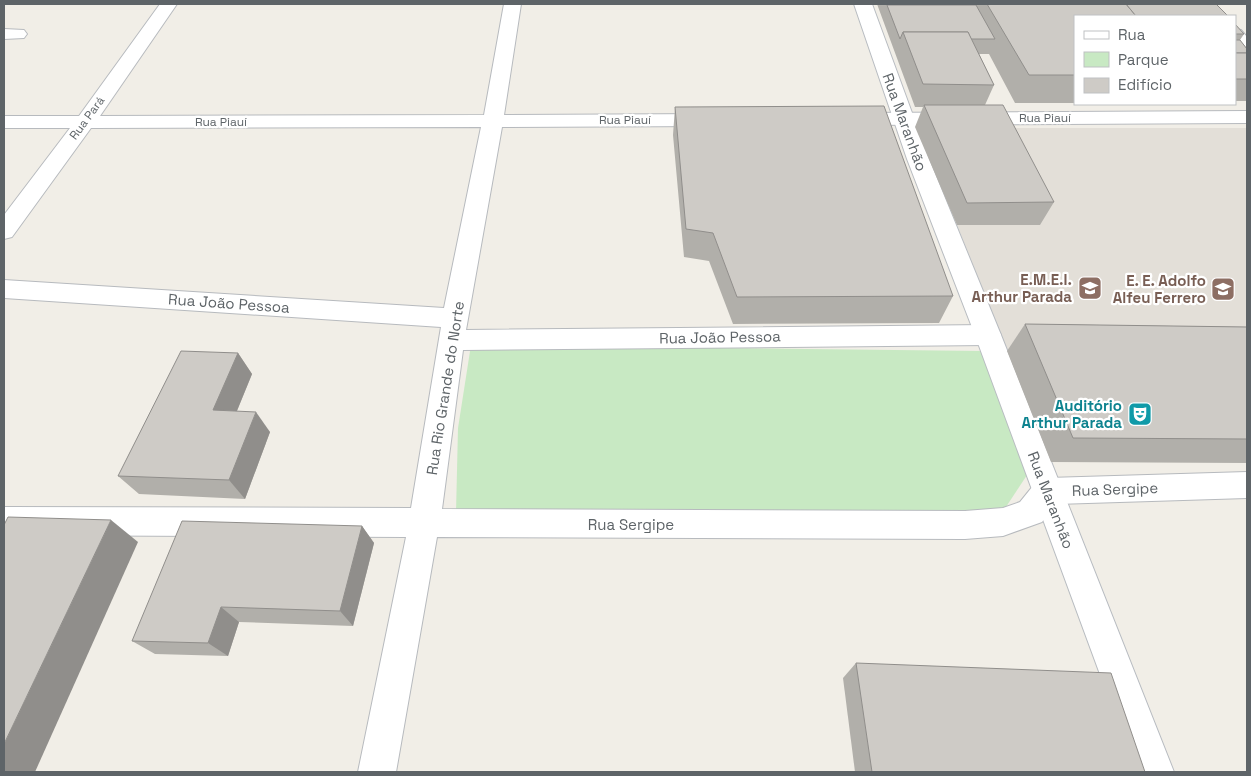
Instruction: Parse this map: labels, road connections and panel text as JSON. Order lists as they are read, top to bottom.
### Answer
{
  "streets": {
    "street": [
      "Rua Pará",
      "Rua Piauí",
      "Rua Maranhão",
      "Rua João Pessoa",
      "Rua Rio Grande do Norte",
      "Rua Sergipe"
    ]
  },
  "crossings": [
    ["Rua Pará", "Rua Piauí"],
    ["Rua Piauí", "Rua Maranhão"],
    ["Rua Piauí", "Rua Rio Grande do Norte"],
    ["Rua Maranhão", "Rua João Pessoa"],
    ["Rua Maranhão", "Rua Sergipe"],
    ["Rua João Pessoa", "Rua Rio Grande do Norte"],
    ["Rua Rio Grande do Norte", "Rua Sergipe"]
  ],
  "places": {
    "school or university": ["E.M.E.I. Arthur Parada", "E. E. Adolfo Alfeu Ferrero"],
    "theatre": ["Auditório Arthur Parada"]
  },
  "legend": ["Rua", "Parque", "Edifício"]
}
